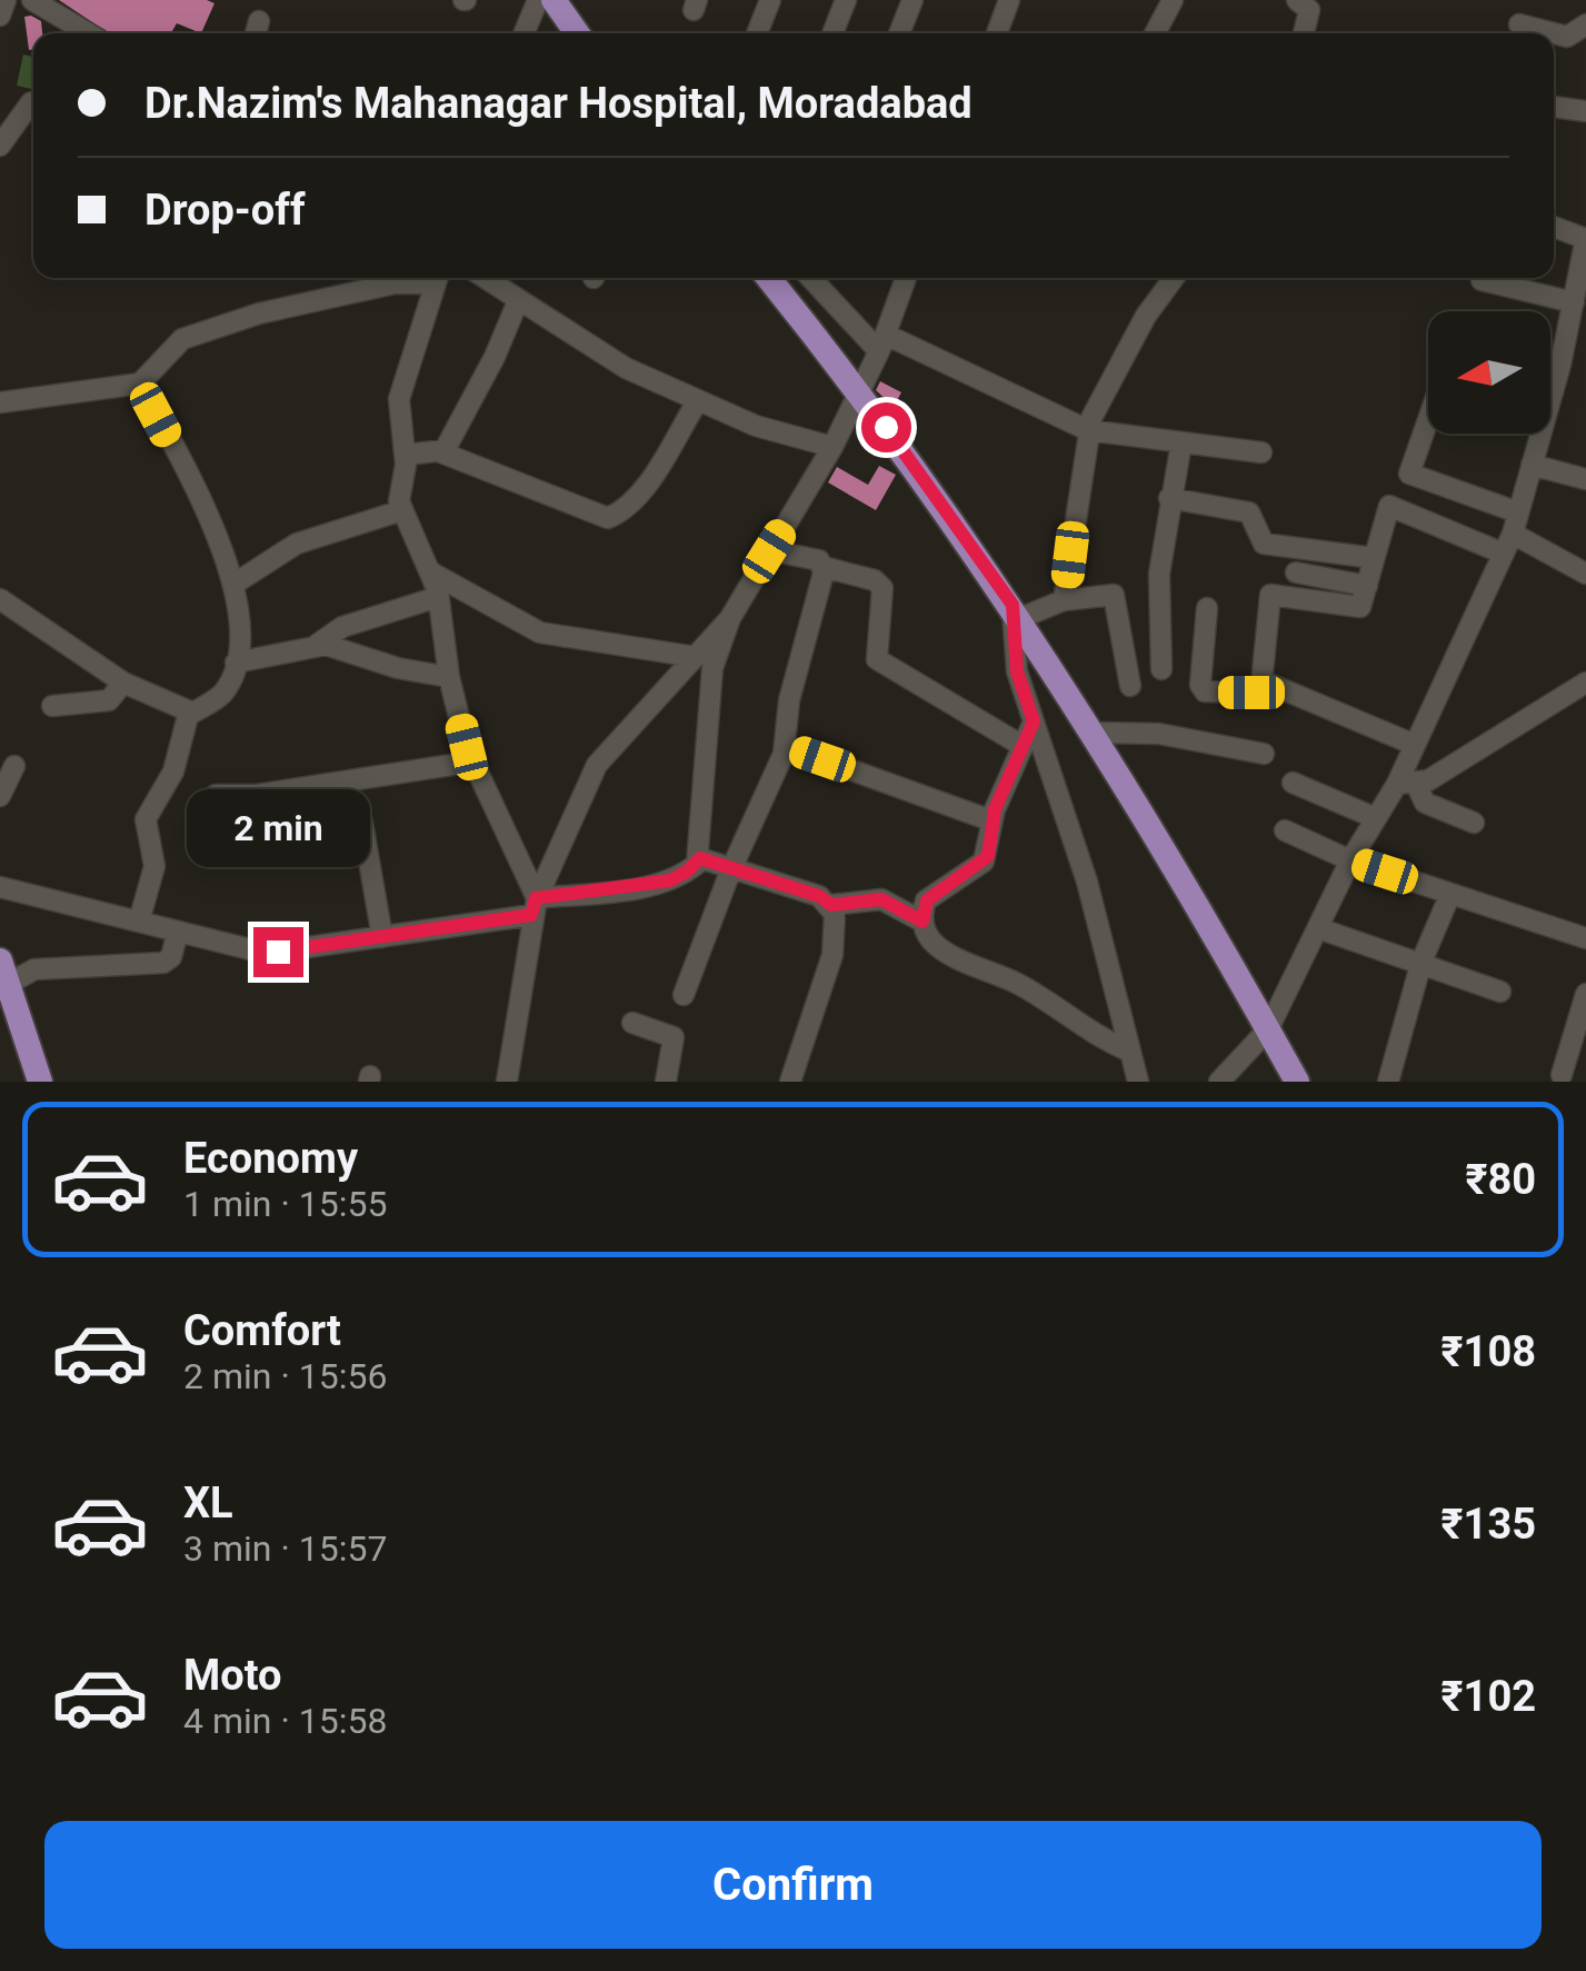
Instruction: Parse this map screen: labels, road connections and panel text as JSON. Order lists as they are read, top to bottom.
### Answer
{
  "north": "left",
  "page": {
    "banner": ["Dr.Nazim's Mahanagar Hospital, Moradabad", "Drop-off"],
    "bubble": "2 min",
    "list": [
      {
        "name": "Economy",
        "note": "1 min · 15:55",
        "value": "₹80"
      },
      {
        "name": "Comfort",
        "note": "2 min · 15:56",
        "value": "₹108"
      },
      {
        "name": "XL",
        "note": "3 min · 15:57",
        "value": "₹135"
      },
      {
        "name": "Moto",
        "note": "4 min · 15:58",
        "value": "₹102"
      }
    ],
    "buttons": "Confirm"
  }
}
